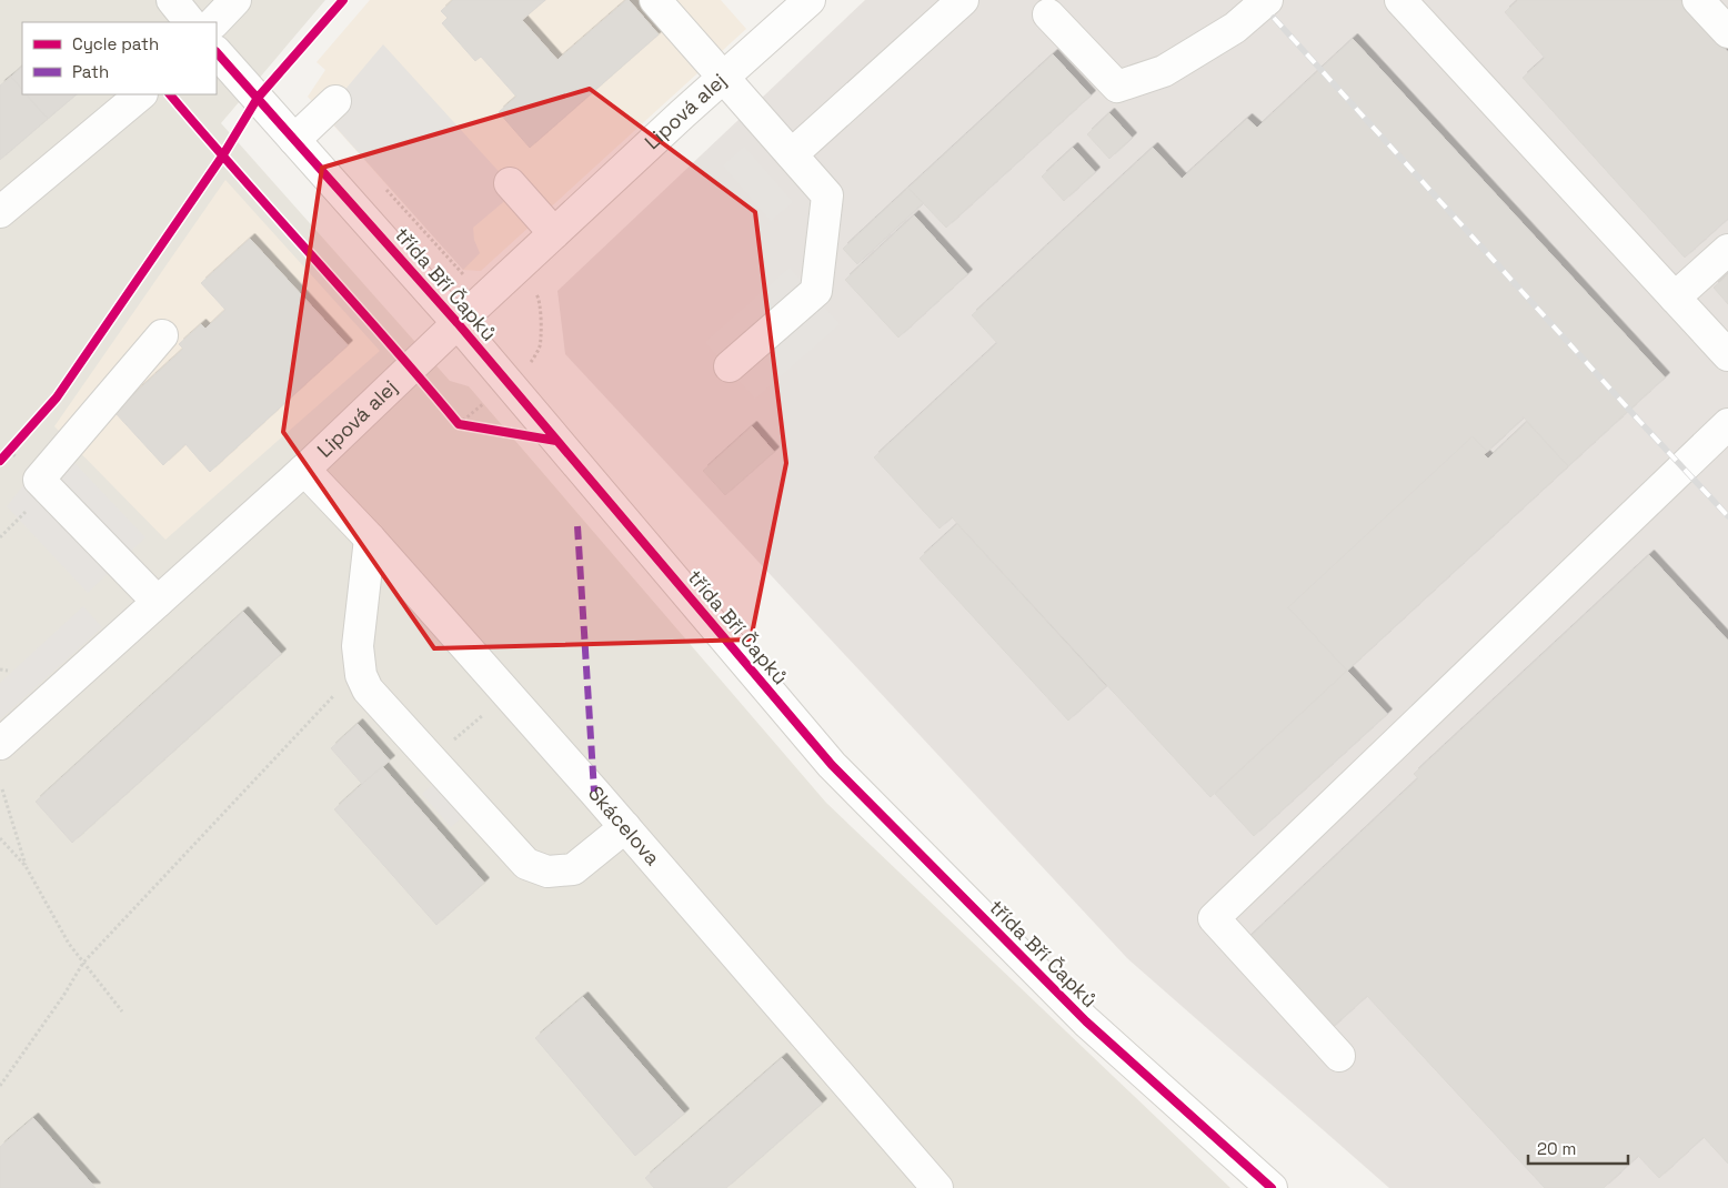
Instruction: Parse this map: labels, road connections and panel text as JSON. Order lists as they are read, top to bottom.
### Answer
{
  "streets": {
    "street": ["Lipová alej", "třída Bří Čapků", "Skácelova"]
  },
  "crossings": [
    ["Lipová alej", "třída Bří Čapků"],
    ["Lipová alej", "Skácelova"]
  ],
  "legend": ["Cycle path", "Path"],
  "scale_bar": "20 m"
}
